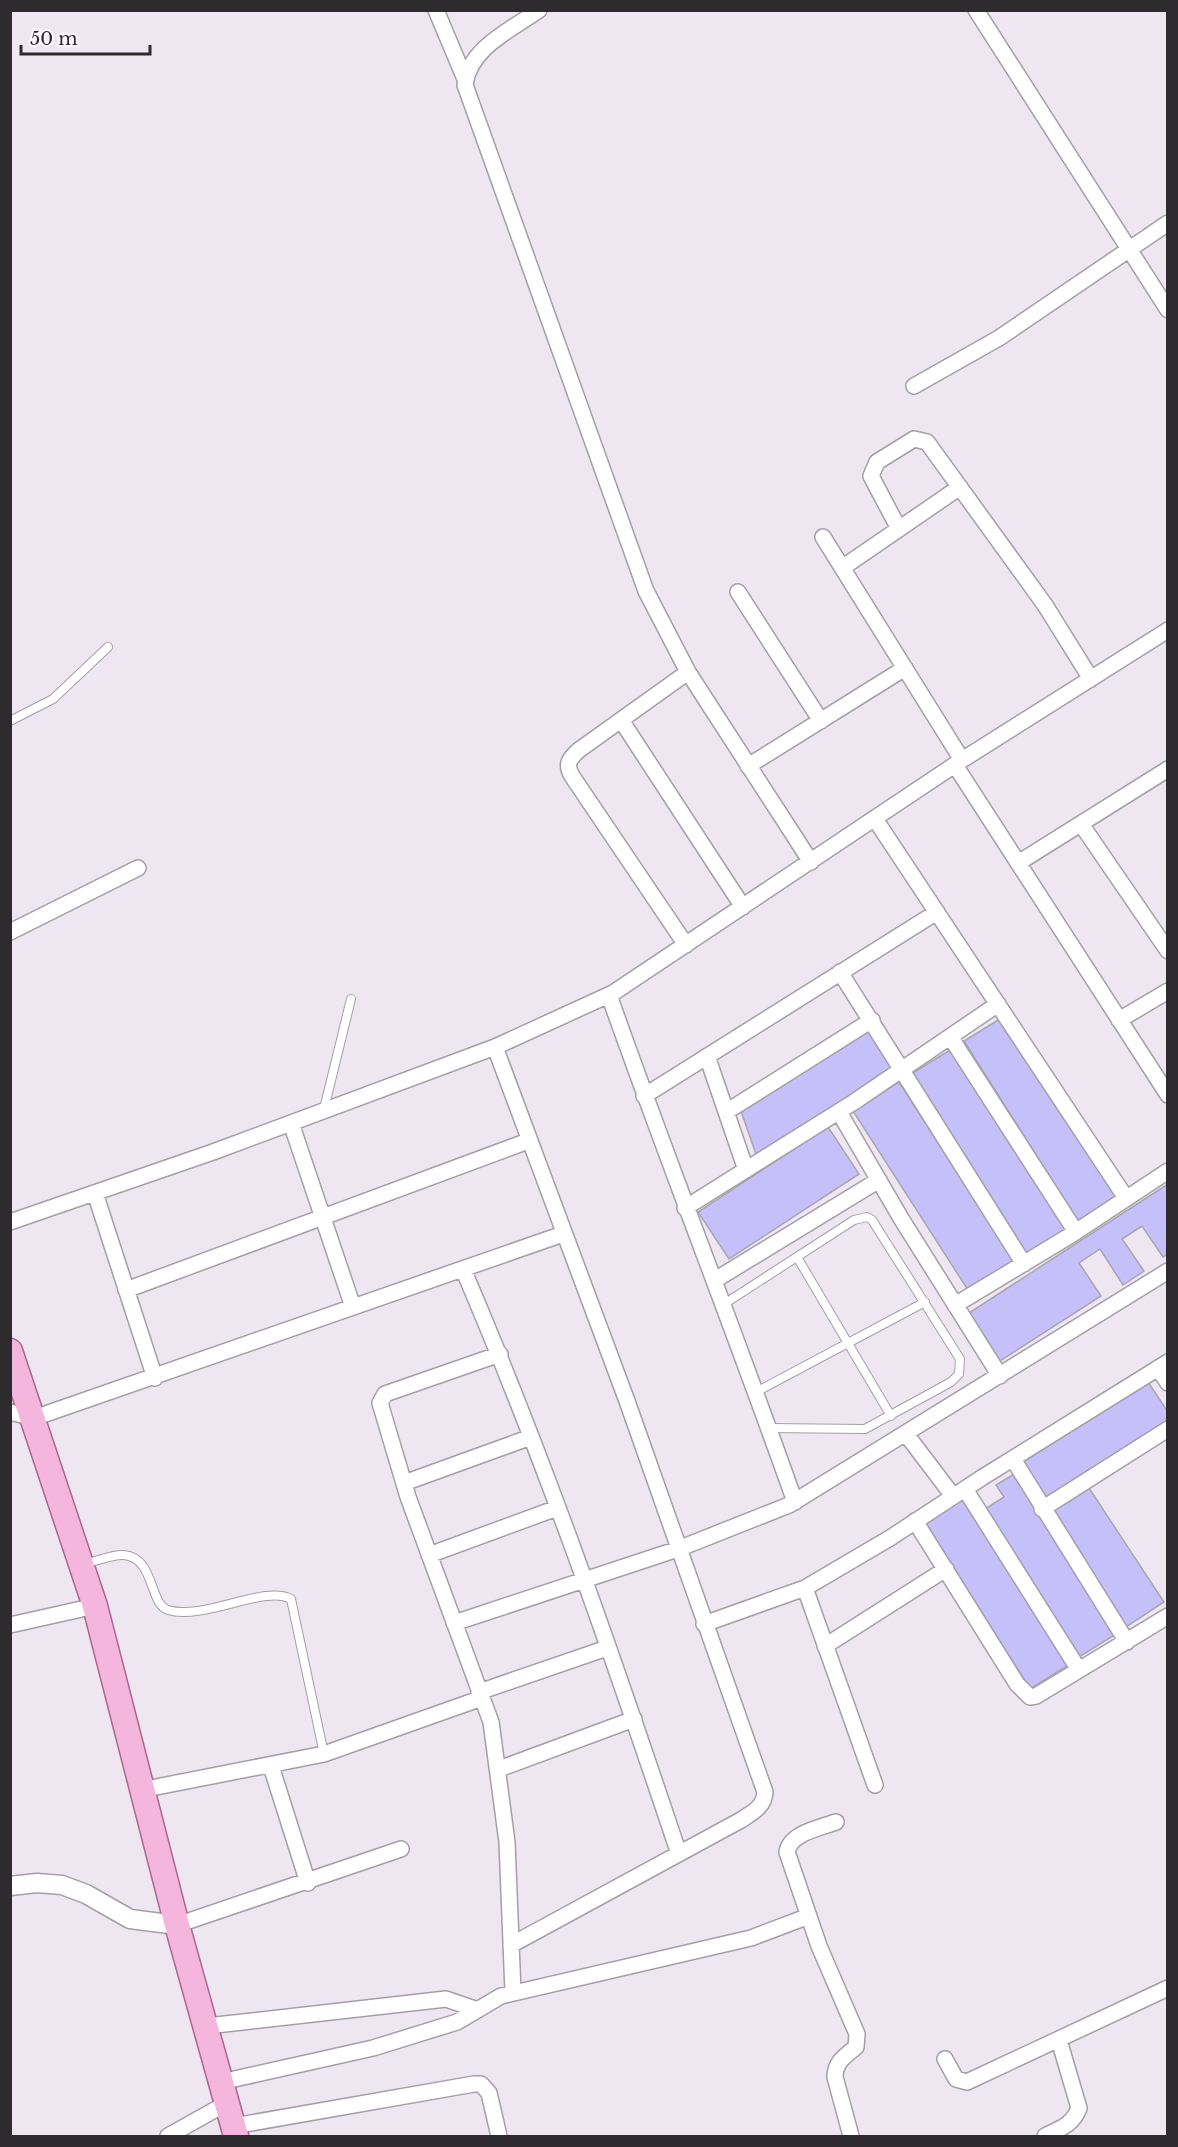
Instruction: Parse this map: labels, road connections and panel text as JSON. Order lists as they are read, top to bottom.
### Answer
{
  "scale_bar": "50 m"
}
